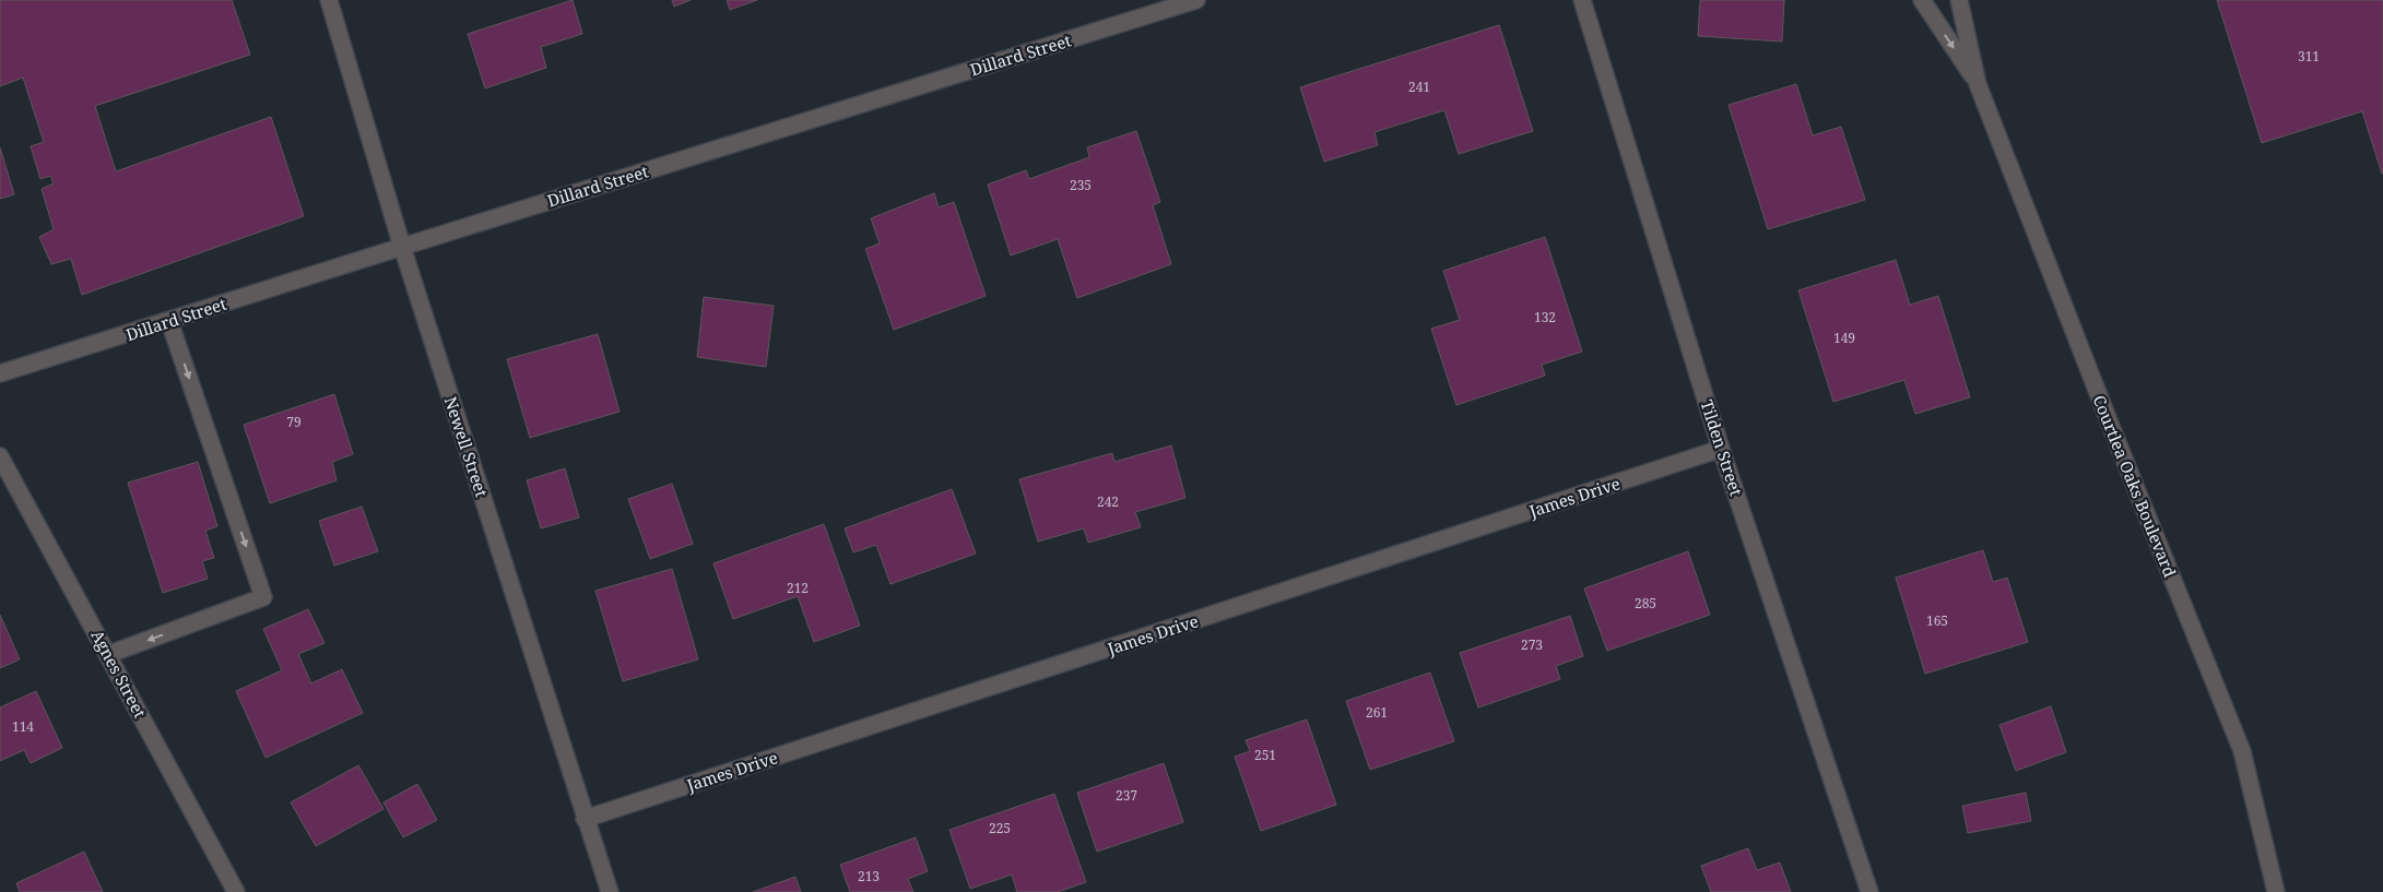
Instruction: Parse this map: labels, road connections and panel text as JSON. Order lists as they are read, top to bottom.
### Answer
{
  "streets": {
    "street": [
      "Dillard Street",
      "Newell Street",
      "Tilden Street",
      "Courtlea Oaks Boulevard",
      "James Drive",
      "Agnes Street"
    ]
  },
  "crossings": [
    ["Dillard Street", "Newell Street"],
    ["Newell Street", "James Drive"],
    ["Tilden Street", "James Drive"]
  ],
  "house_numbers": [
    "311",
    "241",
    "235",
    "132",
    "149",
    "79",
    "242",
    "212",
    "285",
    "165",
    "273",
    "261",
    "114",
    "251",
    "237",
    "225",
    "213"
  ]
}
